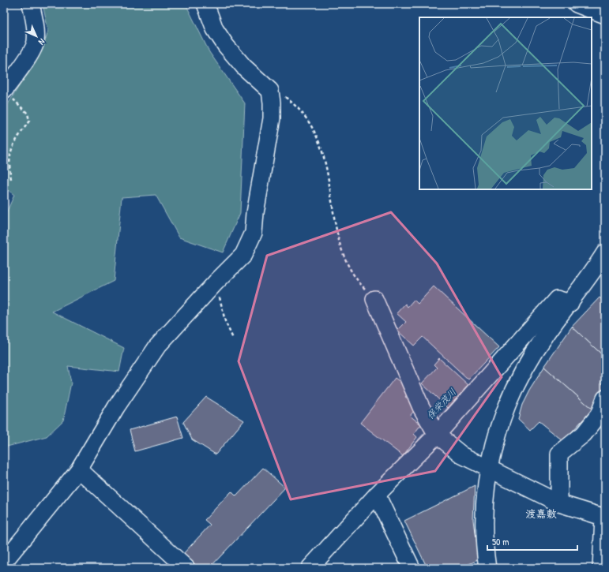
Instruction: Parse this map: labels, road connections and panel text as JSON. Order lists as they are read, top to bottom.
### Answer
{
  "districts": ["渡嘉敷"],
  "water": ["保栄茂川"],
  "scale_bar": "50 m",
  "north": "bottom right"
}
